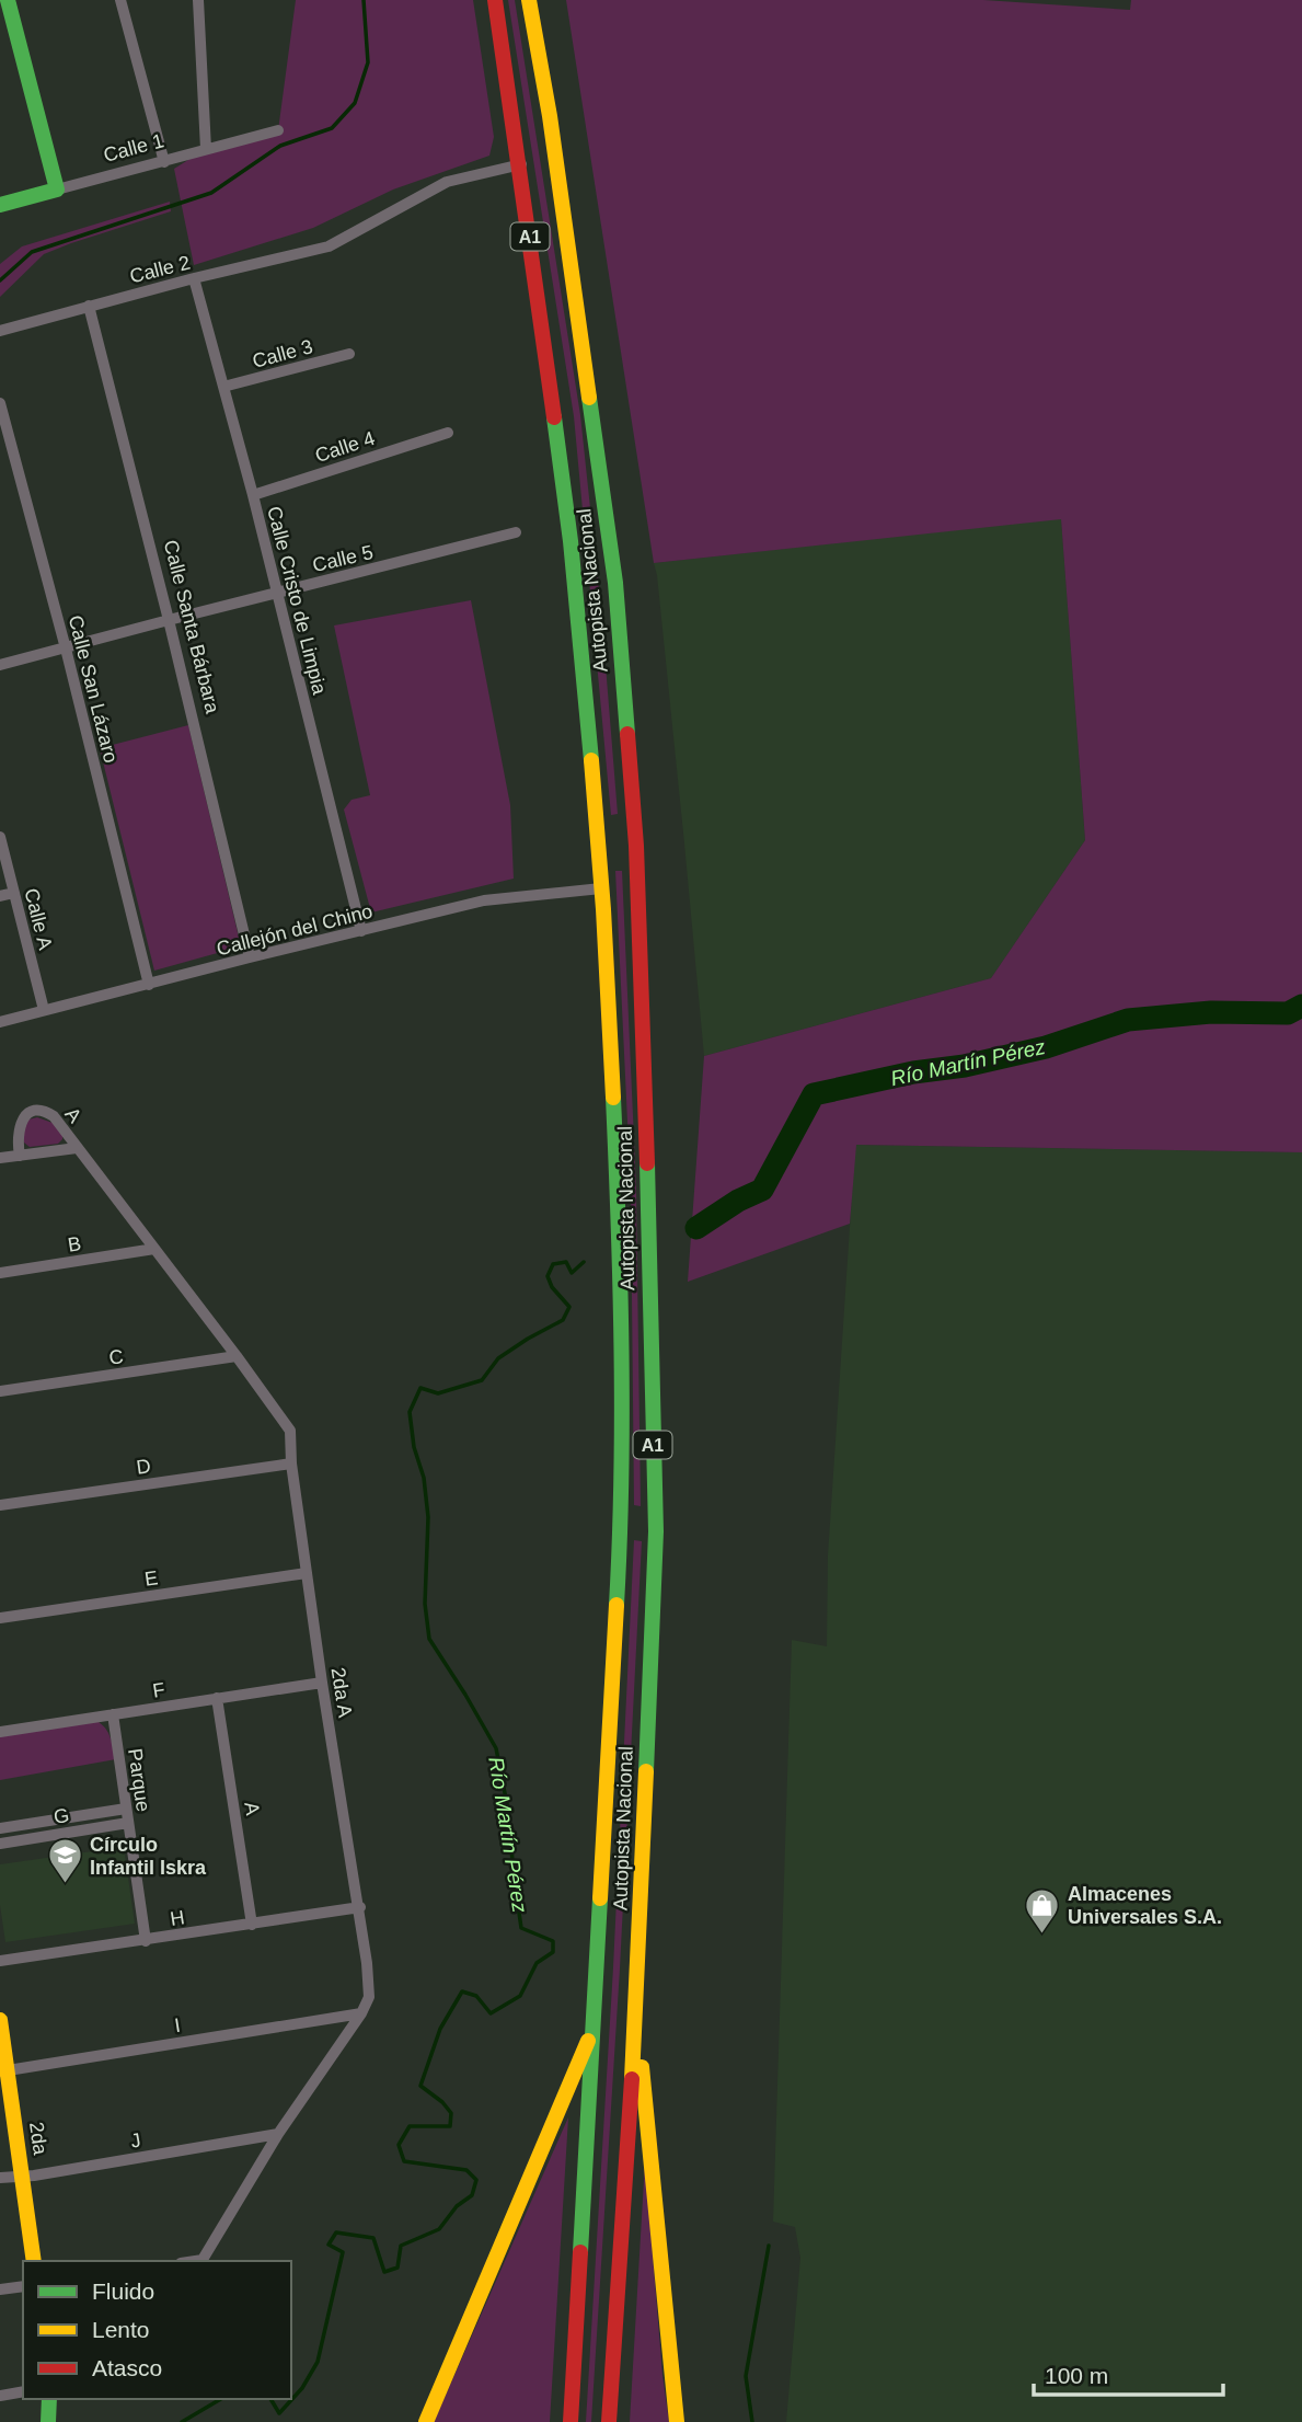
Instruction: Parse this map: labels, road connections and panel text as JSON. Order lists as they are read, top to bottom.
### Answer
{
  "streets": {
    "main road": [
      "Calle 1",
      "A1",
      "Autopista Nacional",
      "2da"
    ],
    "street": [
      "Calle 2",
      "Calle 3",
      "Calle 4",
      "Calle 5",
      "Calle Cristo de Limpia",
      "Calle Santa Bárbara",
      "Calle San Lázaro",
      "Calle A",
      "Callejón del Chino",
      "A",
      "B",
      "C",
      "D",
      "E",
      "F",
      "2da A",
      "Parque",
      "G",
      "H",
      "I",
      "J"
    ]
  },
  "crossings": [
    ["Calle 2", "Autopista Nacional"],
    ["Calle 2", "Calle Cristo de Limpia"],
    ["Calle 2", "Calle Santa Bárbara"],
    ["Calle 3", "Calle Cristo de Limpia"],
    ["Calle 4", "Calle Cristo de Limpia"],
    ["Calle 5", "Calle Cristo de Limpia"],
    ["Calle 5", "Calle Santa Bárbara"],
    ["Calle 5", "Calle San Lázaro"],
    ["Autopista Nacional", "Callejón del Chino"],
    ["Calle Cristo de Limpia", "Callejón del Chino"],
    ["Calle Santa Bárbara", "Callejón del Chino"],
    ["Calle San Lázaro", "Callejón del Chino"],
    ["Calle A", "Callejón del Chino"],
    ["A", "F"],
    ["A", "2da A"],
    ["A", "H"],
    ["B", "2da A"],
    ["C", "2da A"],
    ["D", "2da A"],
    ["E", "2da A"],
    ["F", "2da A"],
    ["F", "Parque"],
    ["2da A", "H"],
    ["2da A", "I"],
    ["2da A", "J"],
    ["Parque", "G"],
    ["Parque", "H"],
    ["I", "2da"],
    ["2da", "J"]
  ],
  "water": ["Río Martín Pérez"],
  "places": {
    "school or university": ["Círculo Infantil Iskra"],
    "shop": ["Almacenes Universales S.A."]
  },
  "legend": ["Fluido", "Lento", "Atasco"],
  "scale_bar": "100 m"
}
